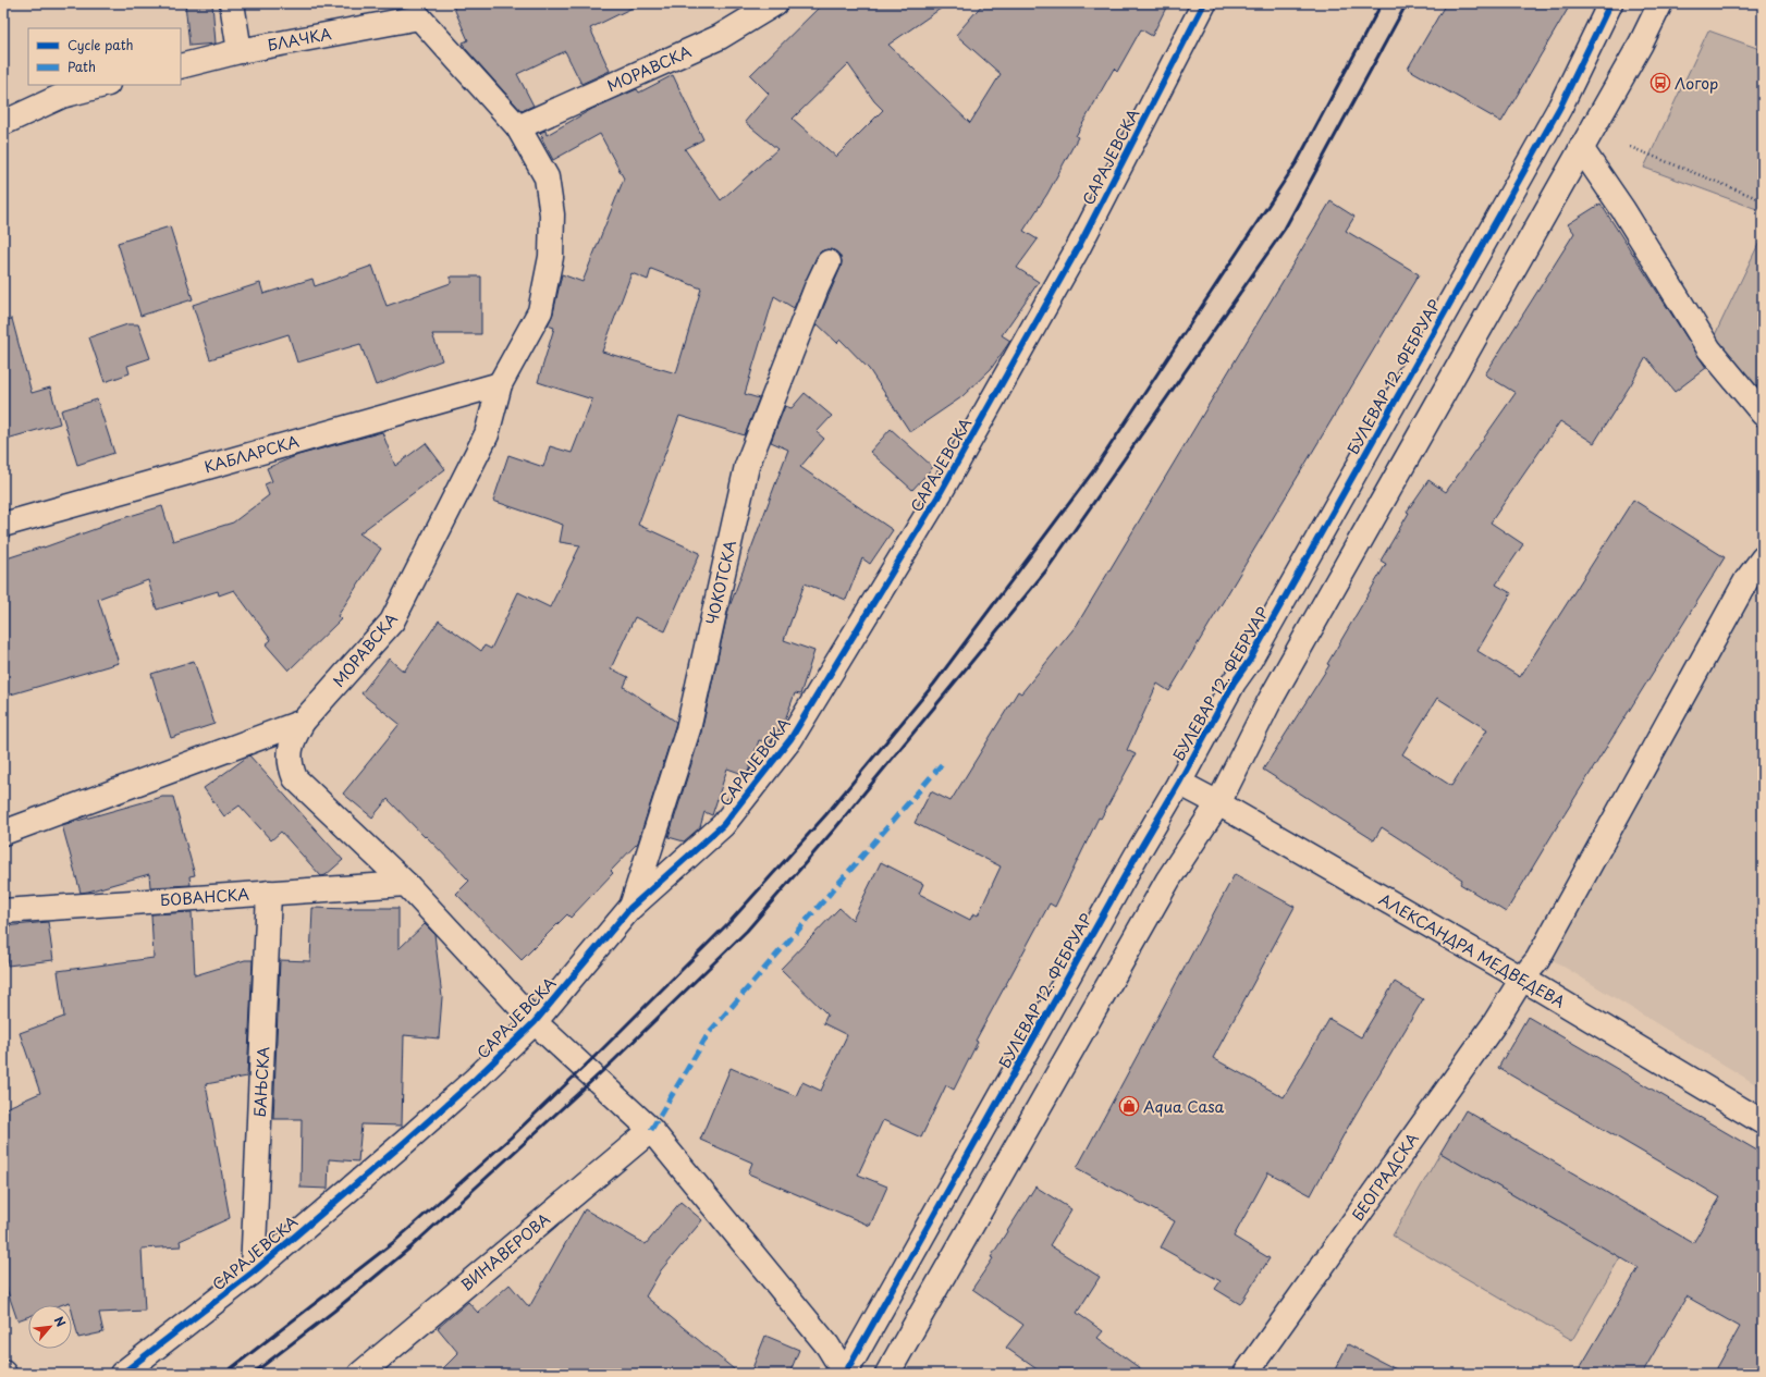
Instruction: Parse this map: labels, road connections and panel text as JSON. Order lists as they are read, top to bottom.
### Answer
{
  "streets": {
    "street": [
      "БЛАЧКА",
      "МОРАВСКА",
      "САРАЈЕВСКА",
      "БУЛЕВАР 12. ФЕБРУАР",
      "КАБЛАРСКА",
      "ЧОКОТСКА",
      "БОВАНСКА",
      "АЛЕКСАНДРА МЕДВЕДЕВА",
      "БАЊСКА",
      "БЕОГРАДСКА",
      "ВИНАВЕРОВА"
    ]
  },
  "crossings": [
    ["БЛАЧКА", "МОРАВСКА"],
    ["МОРАВСКА", "САРАЈЕВСКА"],
    ["МОРАВСКА", "БУЛЕВАР 12. ФЕБРУАР"],
    ["МОРАВСКА", "КАБЛАРСКА"],
    ["МОРАВСКА", "БОВАНСКА"],
    ["МОРАВСКА", "ВИНАВЕРОВА"],
    ["САРАЈЕВСКА", "ЧОКОТСКА"],
    ["САРАЈЕВСКА", "БАЊСКА"],
    ["БУЛЕВАР 12. ФЕБРУАР", "АЛЕКСАНДРА МЕДВЕДЕВА"],
    ["БОВАНСКА", "БАЊСКА"],
    ["АЛЕКСАНДРА МЕДВЕДЕВА", "БЕОГРАДСКА"]
  ],
  "places": {
    "bus stop": ["Логор"],
    "shop": ["Aqua Casa"]
  },
  "legend": ["Cycle path", "Path"],
  "north": "top right"
}
